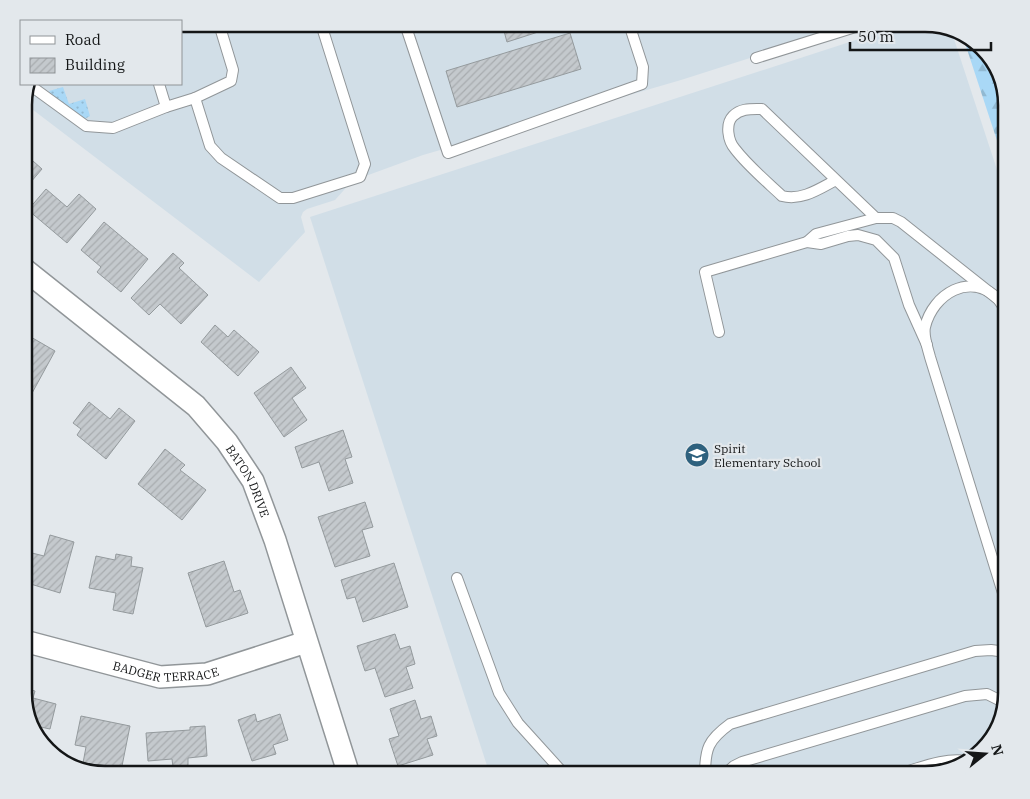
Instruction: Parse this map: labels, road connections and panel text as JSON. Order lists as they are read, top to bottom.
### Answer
{
  "streets": {
    "street": ["BATON DRIVE", "BADGER TERRACE"]
  },
  "crossings": [
    ["BATON DRIVE", "BADGER TERRACE"]
  ],
  "places": {
    "school or university": ["Spirit Elementary School"]
  },
  "legend": ["Road", "Building"],
  "scale_bar": "50 m",
  "north": "right"
}
